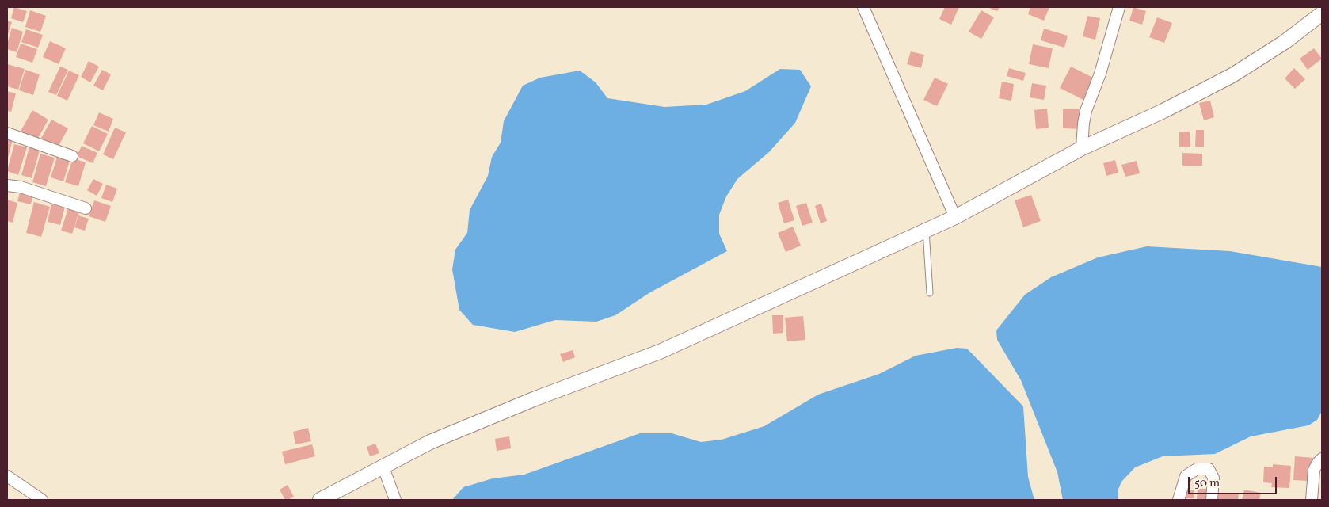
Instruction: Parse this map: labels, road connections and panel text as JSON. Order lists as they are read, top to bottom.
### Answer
{
  "scale_bar": "50 m"
}
